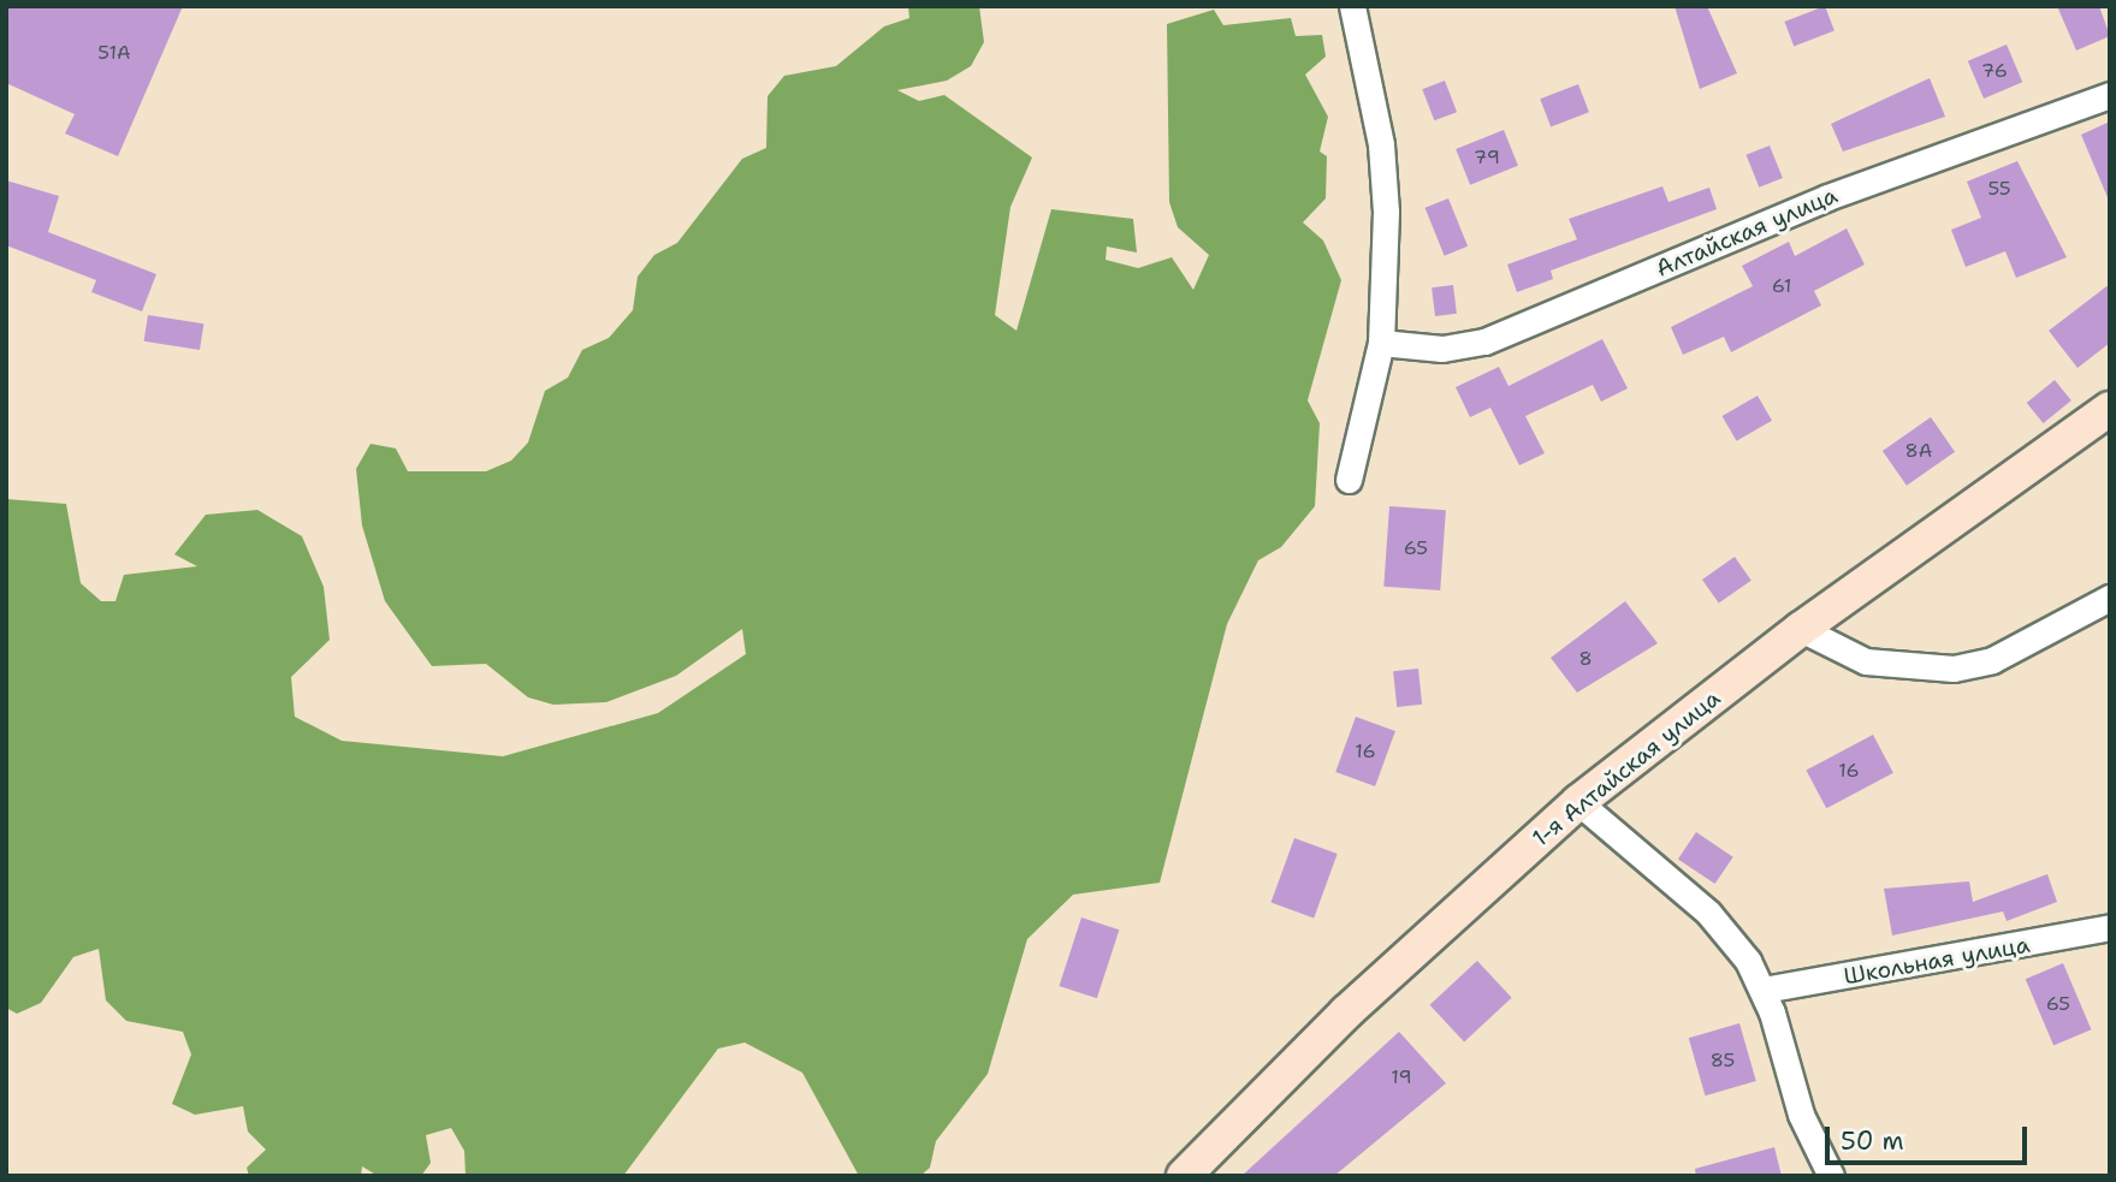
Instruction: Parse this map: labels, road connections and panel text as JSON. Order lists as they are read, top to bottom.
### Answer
{
  "streets": {
    "street": ["Алтайская улица", "1-я Алтайская улица", "Школьная улица"]
  },
  "house_numbers": [
    "51А",
    "76",
    "79",
    "55",
    "61",
    "8А",
    "65",
    "8",
    "16",
    "16",
    "65",
    "85",
    "19"
  ],
  "scale_bar": "50 m"
}
